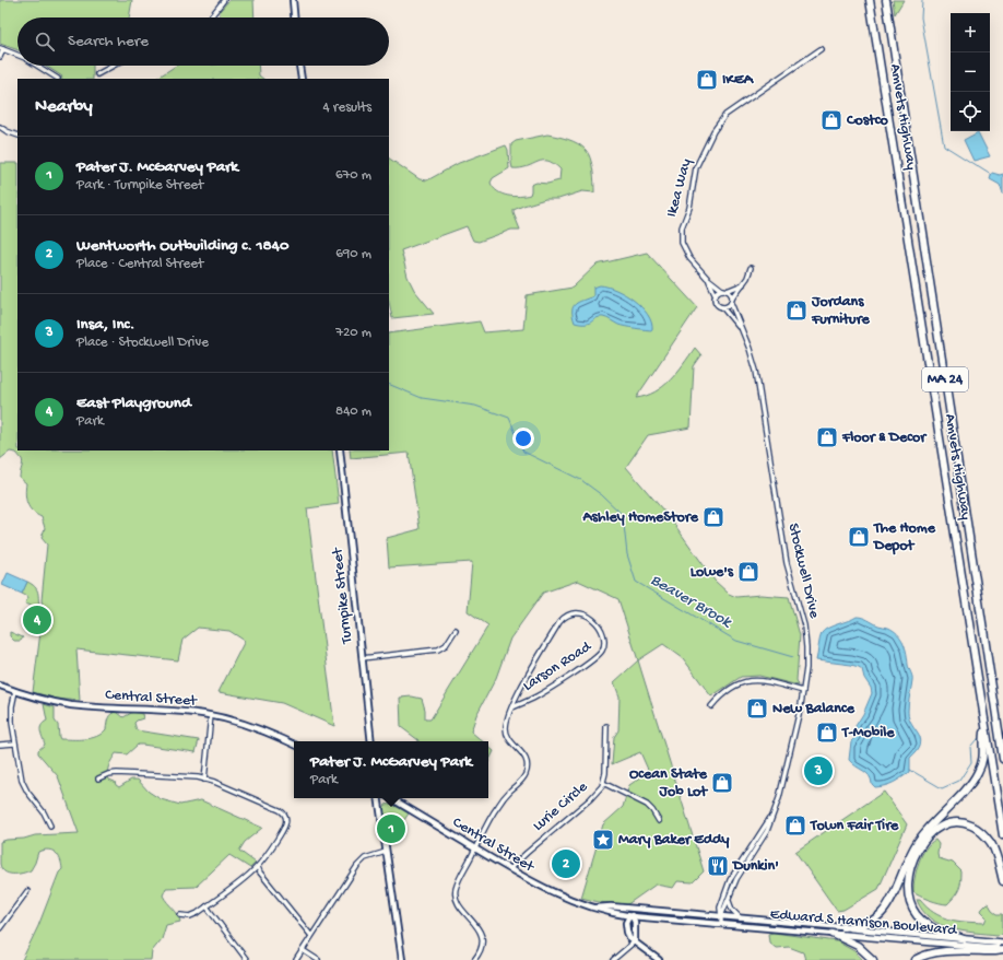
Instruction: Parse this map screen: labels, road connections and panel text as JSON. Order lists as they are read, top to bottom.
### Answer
{
  "streets": {
    "highway": ["Amvets Highway", "MA 24"],
    "main road": ["Turnpike Street", "Central Street", "Edward S Harrison Boulevard"],
    "street": [
      "Ikea Way",
      "Stockwell Drive",
      "Larson Road",
      "Lurie Circle"
    ]
  },
  "crossings": [
    ["Ikea Way", "Stockwell Drive"],
    ["Stockwell Drive", "Central Street"],
    ["Stockwell Drive", "Edward S Harrison Boulevard"],
    ["Larson Road", "Central Street"],
    ["Central Street", "Lurie Circle"],
    ["Central Street", "Edward S Harrison Boulevard"]
  ],
  "water": ["Beaver Brook"],
  "places": {
    "shop": [
      "IKEA",
      "Costco",
      "Jordans Furniture",
      "Floor & Decor",
      "Ashley HomeStore",
      "The Home Depot",
      "Lowe's",
      "New Balance",
      "T-Mobile",
      "Ocean State Job Lot",
      "Town Fair Tire"
    ],
    "place": ["Mary Baker Eddy"],
    "restaurant": ["Dunkin'"]
  },
  "page": {
    "map_buttons": ["+", "−"],
    "search": "Search here",
    "heading": ["Nearby", "4 results"],
    "list": [
      {
        "mark": "1",
        "name": "Pater J. McGarvey Park",
        "note": "Park · Turnpike Street",
        "value": "670 m"
      },
      {
        "mark": "2",
        "name": "Wentworth Outbuilding c. 1840",
        "note": "Place · Central Street",
        "value": "690 m"
      },
      {
        "mark": "3",
        "name": "Insa, Inc.",
        "note": "Place · Stockwell Drive",
        "value": "720 m"
      },
      {
        "mark": "4",
        "name": "East Playground",
        "note": "Park",
        "value": "840 m"
      }
    ],
    "pins": [
      "4",
      "3",
      "1",
      "2"
    ],
    "popup": ["Pater J. McGarvey Park", "Park"]
  }
}
